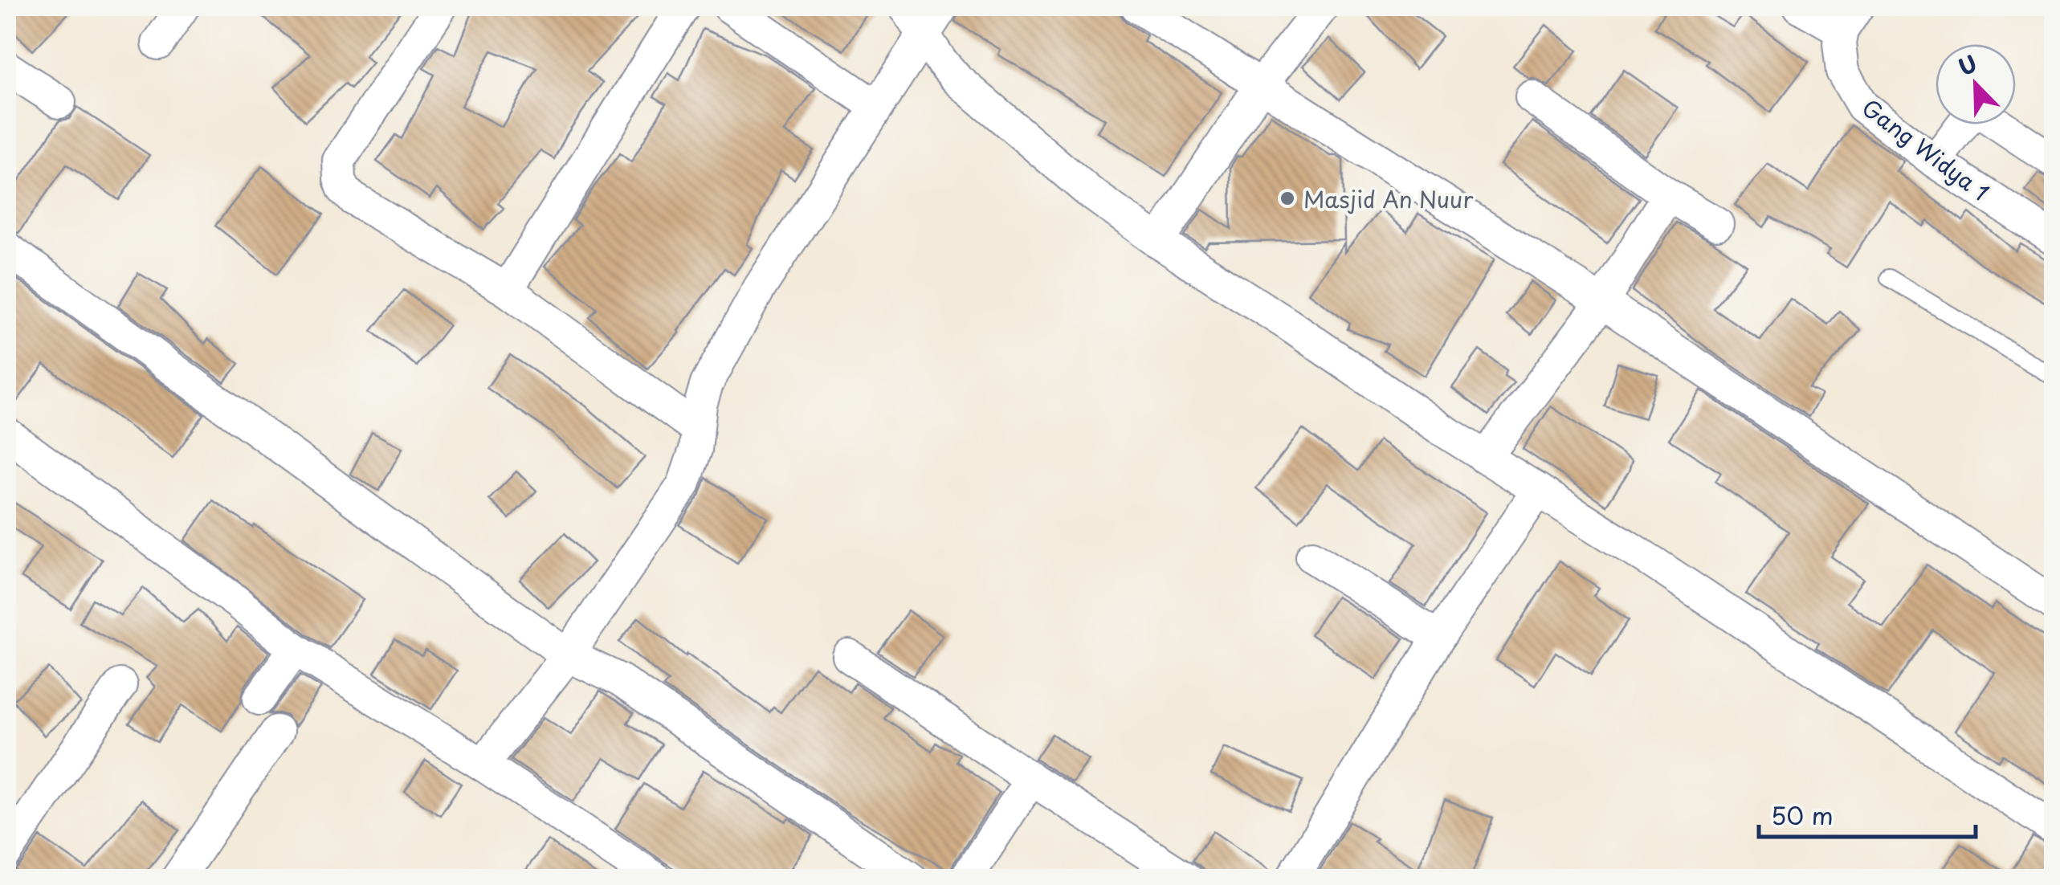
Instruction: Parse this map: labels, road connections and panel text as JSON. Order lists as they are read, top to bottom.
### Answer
{
  "streets": {
    "street": ["Gang Widya 1"]
  },
  "places": ["Masjid An Nuur"],
  "scale_bar": "50 m",
  "north": "top left"
}
